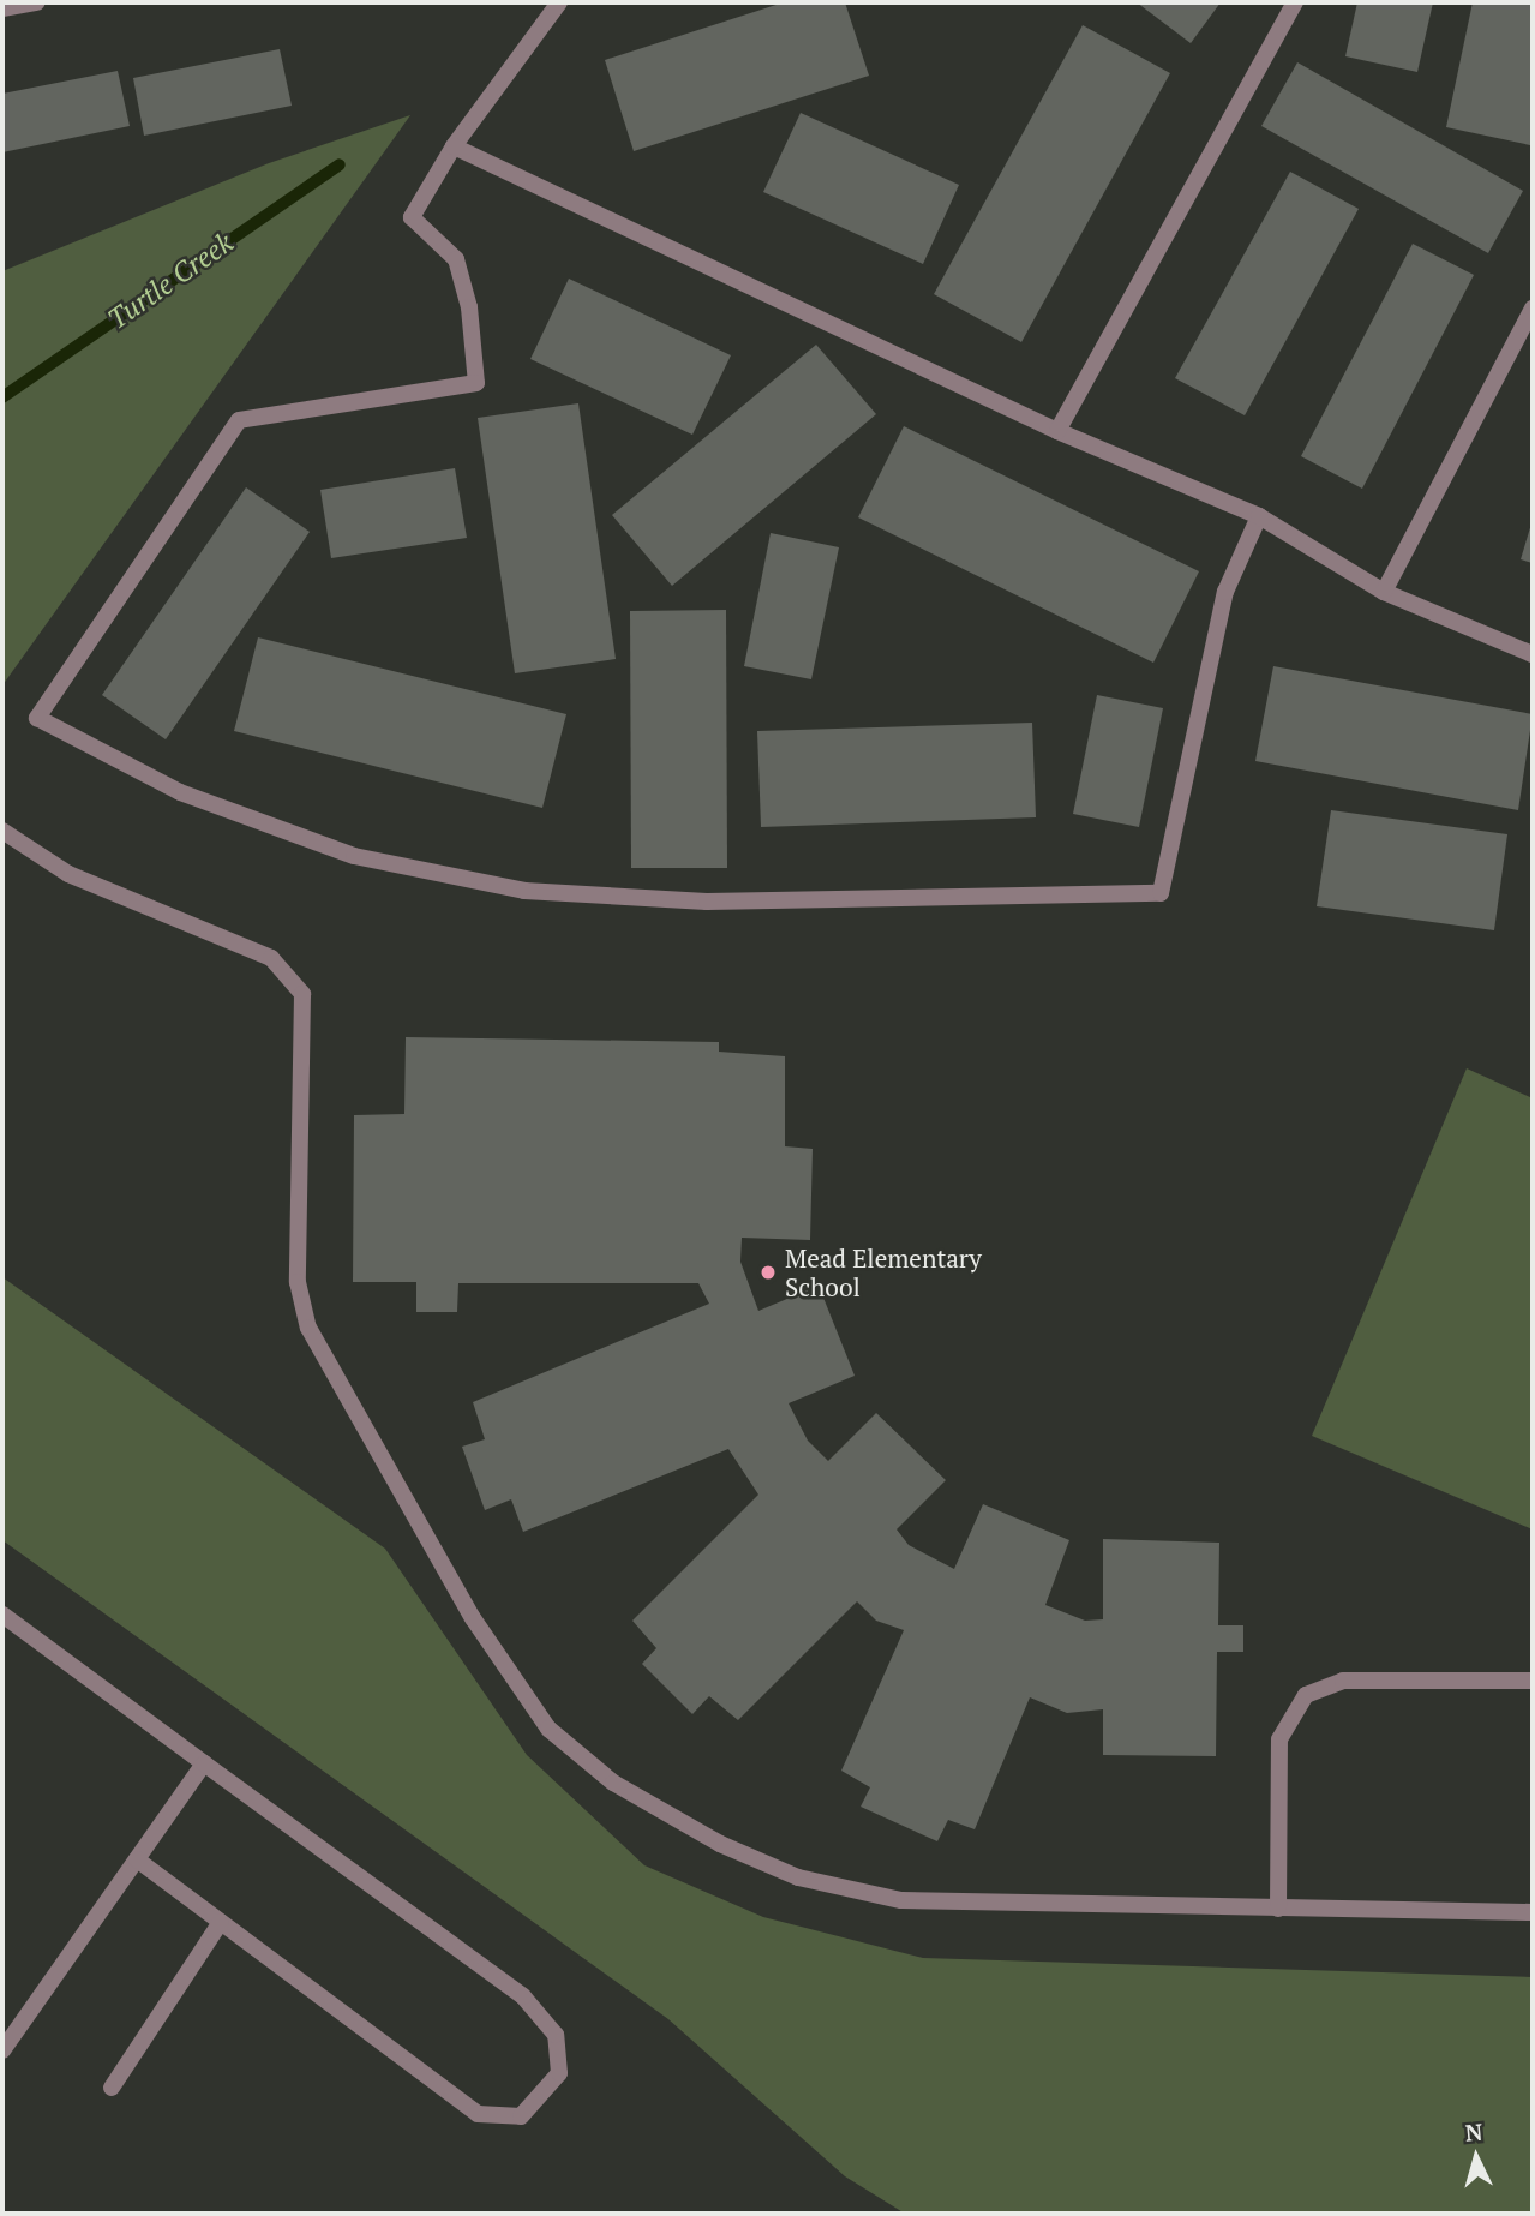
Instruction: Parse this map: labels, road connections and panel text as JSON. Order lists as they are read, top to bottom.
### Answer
{
  "water": ["Turtle Creek"],
  "places": ["Mead Elementary School"],
  "north": "top"
}
